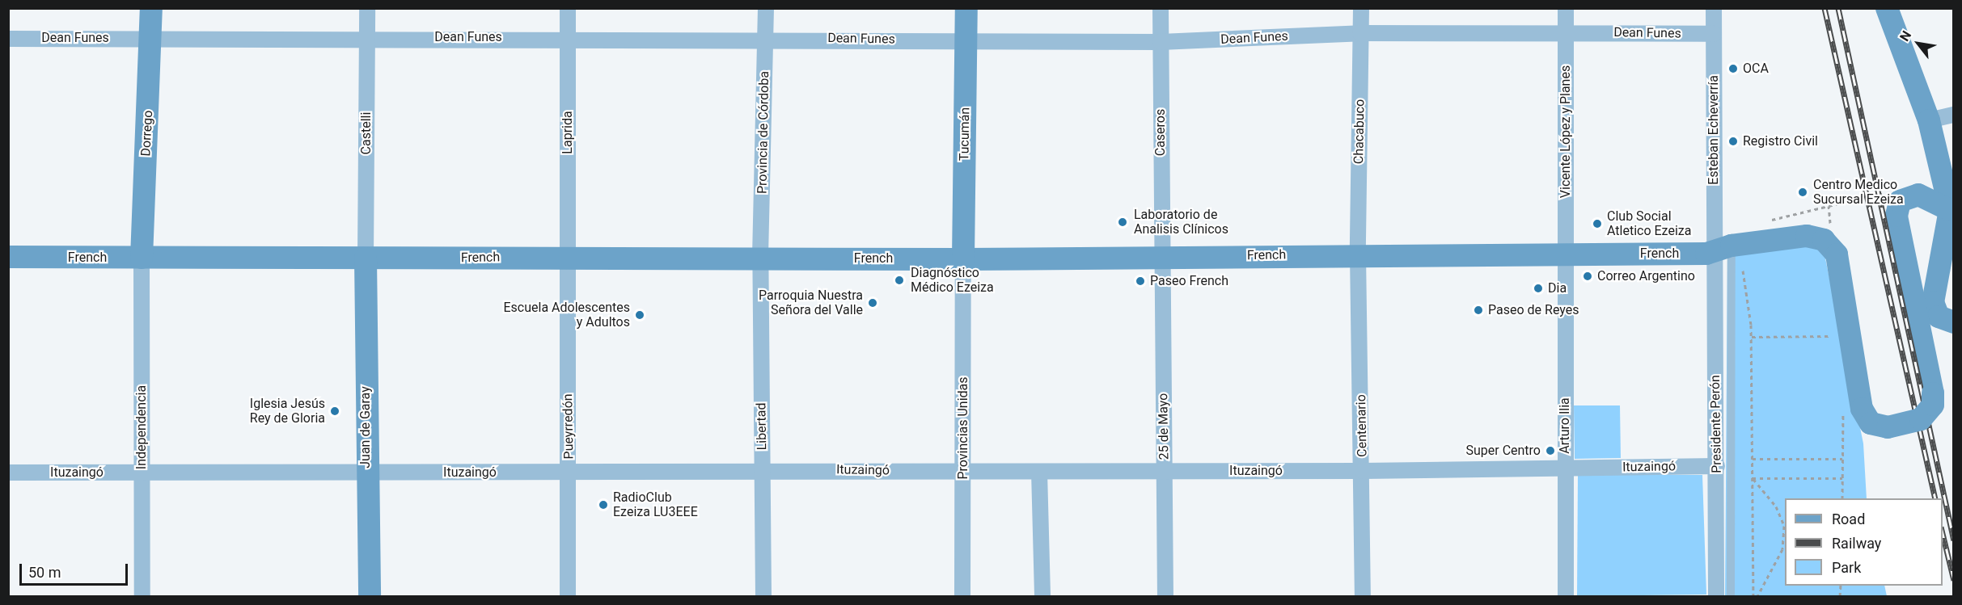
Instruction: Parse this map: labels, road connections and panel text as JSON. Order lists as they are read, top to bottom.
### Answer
{
  "streets": {
    "street": [
      "Dean Funes",
      "Esteban Echeverría",
      "Chacabuco",
      "Vicente López y Planes",
      "Laprida",
      "Provincia de Córdoba",
      "Caseros",
      "Dorrego",
      "Castelli",
      "Tucumán",
      "French",
      "Presidente Perón",
      "Centenario",
      "Arturo Ilia",
      "Pueyrredón",
      "Libertad",
      "25 de Mayo",
      "Independencia",
      "Juan de Garay",
      "Provincias Unidas",
      "Ituzaingó"
    ]
  },
  "crossings": [
    ["Dean Funes", "Esteban Echeverría"],
    ["Dean Funes", "Chacabuco"],
    ["Dean Funes", "Vicente López y Planes"],
    ["Dean Funes", "Laprida"],
    ["Dean Funes", "Provincia de Córdoba"],
    ["Dean Funes", "Caseros"],
    ["Dean Funes", "Dorrego"],
    ["Dean Funes", "Castelli"],
    ["Dean Funes", "Tucumán"],
    ["Esteban Echeverría", "French"],
    ["Esteban Echeverría", "Presidente Perón"],
    ["Chacabuco", "French"],
    ["Chacabuco", "Centenario"],
    ["Vicente López y Planes", "French"],
    ["Vicente López y Planes", "Arturo Ilia"],
    ["Laprida", "French"],
    ["Laprida", "Pueyrredón"],
    ["Provincia de Córdoba", "French"],
    ["Provincia de Córdoba", "Libertad"],
    ["Caseros", "French"],
    ["Caseros", "25 de Mayo"],
    ["Dorrego", "French"],
    ["Dorrego", "Independencia"],
    ["Castelli", "French"],
    ["Castelli", "Juan de Garay"],
    ["Tucumán", "French"],
    ["Tucumán", "Provincias Unidas"],
    ["French", "Presidente Perón"],
    ["French", "Centenario"],
    ["French", "Arturo Ilia"],
    ["French", "Pueyrredón"],
    ["French", "Libertad"],
    ["French", "25 de Mayo"],
    ["French", "Independencia"],
    ["French", "Juan de Garay"],
    ["French", "Provincias Unidas"],
    ["Presidente Perón", "Ituzaingó"],
    ["Centenario", "Ituzaingó"],
    ["Arturo Ilia", "Ituzaingó"],
    ["Pueyrredón", "Ituzaingó"],
    ["Libertad", "Ituzaingó"],
    ["25 de Mayo", "Ituzaingó"],
    ["Independencia", "Ituzaingó"],
    ["Juan de Garay", "Ituzaingó"],
    ["Provincias Unidas", "Ituzaingó"]
  ],
  "places": [
    "OCA",
    "Registro Civil",
    "Centro Medico Sucursal Ezeiza",
    "Laboratorio de Analisis Clínicos",
    "Club Social Atletico Ezeiza",
    "Correo Argentino",
    "Diagnóstico Médico Ezeiza",
    "Paseo French",
    "Dia",
    "Parroquia Nuestra Señora del Valle",
    "Paseo de Reyes",
    "Escuela Adolescentes y Adultos",
    "Iglesia Jesús Rey de Gloria",
    "Super Centro",
    "RadioClub Ezeiza LU3EEE"
  ],
  "legend": ["Road", "Railway", "Park"],
  "scale_bar": "50 m",
  "north": "top left"
}
